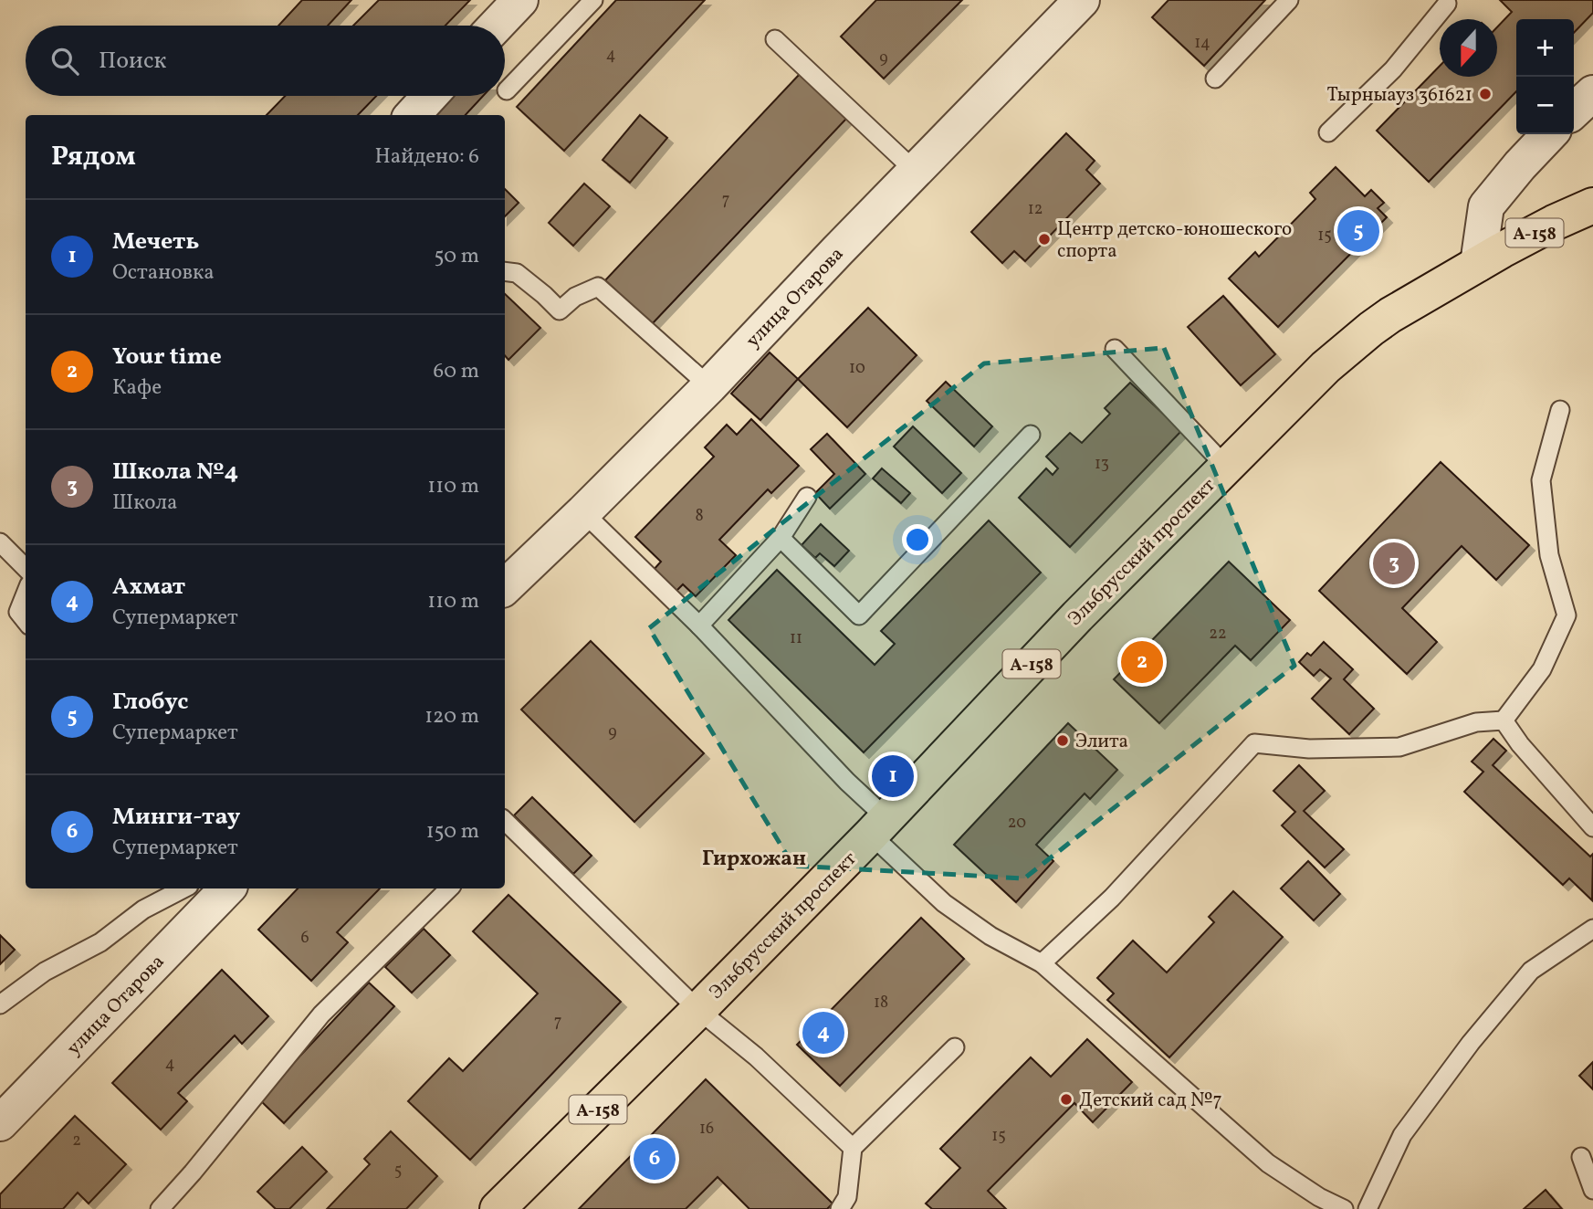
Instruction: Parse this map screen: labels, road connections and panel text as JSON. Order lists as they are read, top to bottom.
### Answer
{
  "streets": {
    "main road": ["А-158", "Эльбрусский проспект"],
    "street": ["улица Отарова"]
  },
  "districts": ["Гирхожан"],
  "places": [
    "Тырныауз 361621",
    "Центр детско-юношеского спорта",
    "Элита",
    "Детский сад №7"
  ],
  "house_numbers": [
    "14",
    "4",
    "9",
    "7",
    "12",
    "15",
    "10",
    "13",
    "8",
    "22",
    "11",
    "9",
    "20",
    "6",
    "18",
    "7",
    "4",
    "16",
    "15",
    "2",
    "5"
  ],
  "north": "bottom",
  "page": {
    "map_buttons": ["+", "−"],
    "search": "Поиск",
    "heading": ["Рядом", "Найдено: 6"],
    "list": [
      {
        "mark": "1",
        "name": "Мечеть",
        "note": "Остановка",
        "value": "50 m"
      },
      {
        "mark": "2",
        "name": "Your time",
        "note": "Кафе",
        "value": "60 m"
      },
      {
        "mark": "3",
        "name": "Школа №4",
        "note": "Школа",
        "value": "110 m"
      },
      {
        "mark": "4",
        "name": "Ахмат",
        "note": "Супермаркет",
        "value": "110 m"
      },
      {
        "mark": "5",
        "name": "Глобус",
        "note": "Супермаркет",
        "value": "120 m"
      },
      {
        "mark": "6",
        "name": "Минги-тау",
        "note": "Супермаркет",
        "value": "150 m"
      }
    ],
    "pins": [
      "5",
      "3",
      "2",
      "1",
      "4",
      "6"
    ]
  }
}
